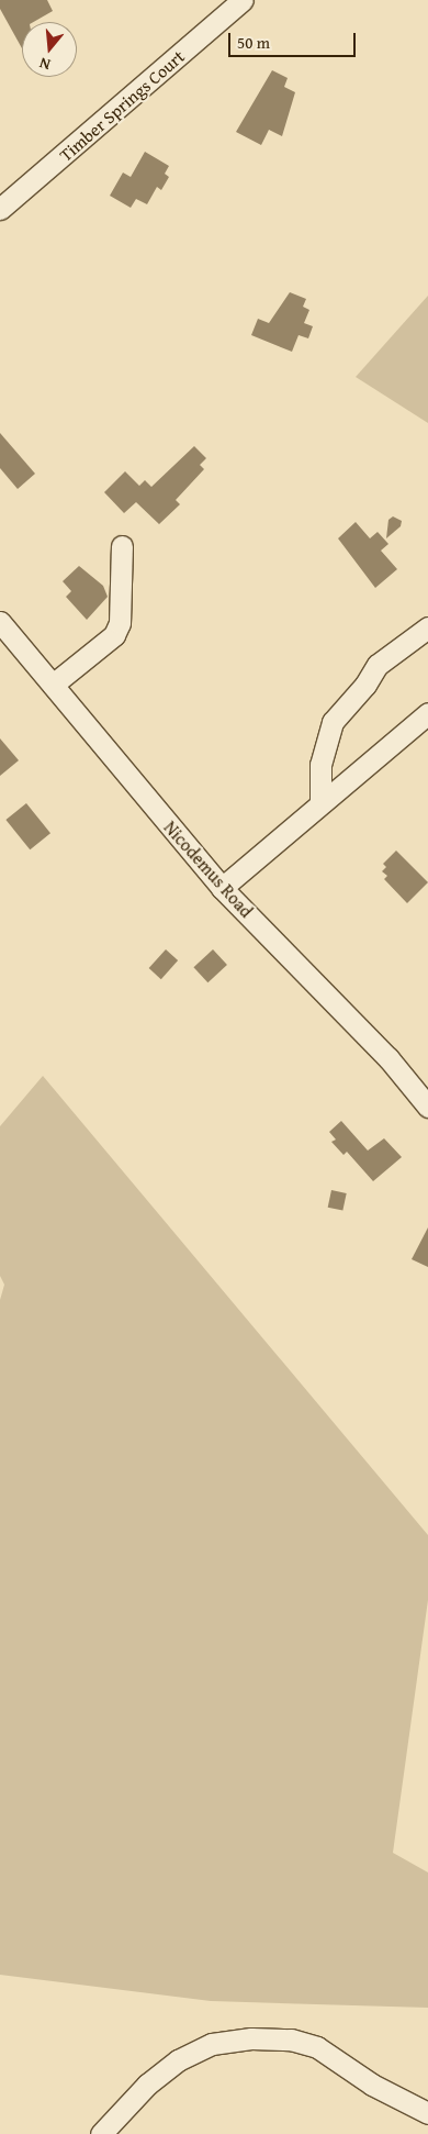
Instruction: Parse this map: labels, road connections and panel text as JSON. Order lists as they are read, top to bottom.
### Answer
{
  "streets": {
    "street": ["Timber Springs Court", "Nicodemus Road"]
  },
  "scale_bar": "50 m",
  "north": "bottom"
}
